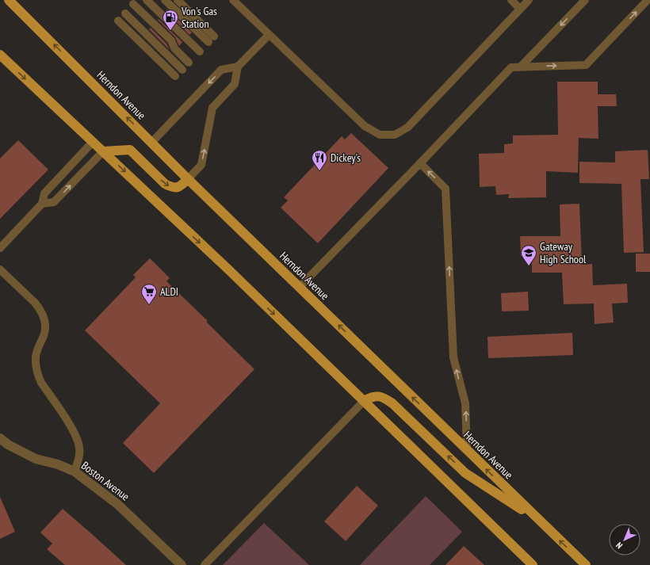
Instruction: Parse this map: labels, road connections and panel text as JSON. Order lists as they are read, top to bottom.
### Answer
{
  "streets": {
    "main road": ["Herndon Avenue"],
    "street": ["Boston Avenue"]
  },
  "places": {
    "fuel station": ["Von's Gas Station"],
    "restaurant": ["Dickey's"],
    "school or university": ["Gateway High School"],
    "supermarket": ["ALDI"]
  },
  "north": "bottom left"
}
